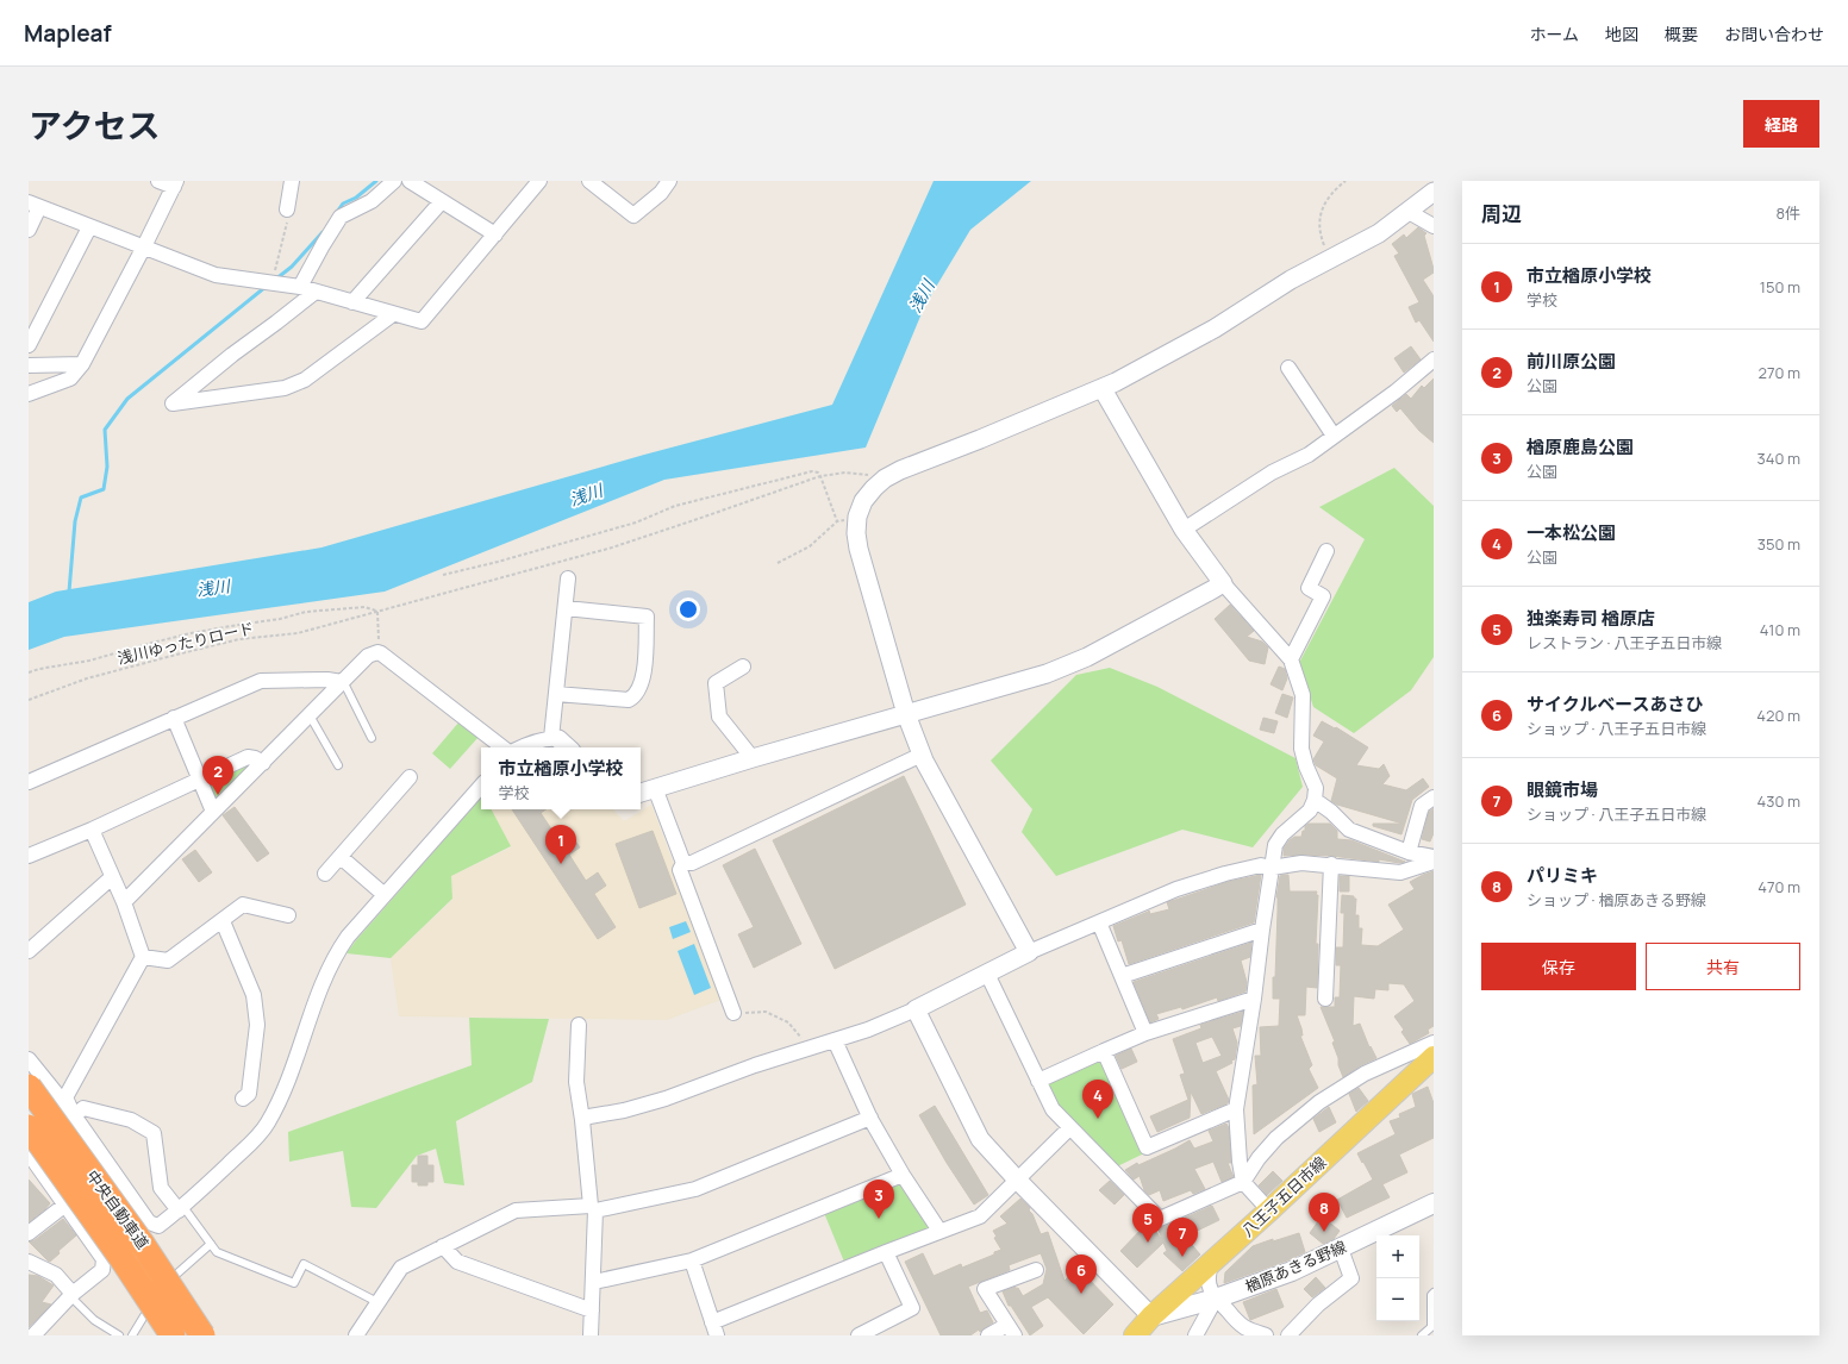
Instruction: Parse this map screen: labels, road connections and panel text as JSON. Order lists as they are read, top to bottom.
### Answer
{
  "streets": {
    "highway": ["中央自動車道"],
    "main road": ["八王子五日市線", "楢原あきる野線"],
    "path": ["浅川ゆったりロード"]
  },
  "crossings": [
    ["八王子五日市線", "楢原あきる野線"]
  ],
  "water": ["浅川"],
  "page": {
    "header": "Mapleaf",
    "nav": [
      "ホーム",
      "地図",
      "概要",
      "お問い合わせ"
    ],
    "title": "アクセス",
    "buttons": [
      "経路",
      ["保存", "共有"]
    ],
    "heading": ["周辺", "8件"],
    "list": [
      {
        "mark": "1",
        "name": "市立楢原小学校",
        "note": "学校",
        "value": "150 m"
      },
      {
        "mark": "2",
        "name": "前川原公園",
        "note": "公園",
        "value": "270 m"
      },
      {
        "mark": "3",
        "name": "楢原鹿島公園",
        "note": "公園",
        "value": "340 m"
      },
      {
        "mark": "4",
        "name": "一本松公園",
        "note": "公園",
        "value": "350 m"
      },
      {
        "mark": "5",
        "name": "独楽寿司 楢原店",
        "note": "レストラン · 八王子五日市線",
        "value": "410 m"
      },
      {
        "mark": "6",
        "name": "サイクルベースあさひ",
        "note": "ショップ · 八王子五日市線",
        "value": "420 m"
      },
      {
        "mark": "7",
        "name": "眼鏡市場",
        "note": "ショップ · 八王子五日市線",
        "value": "430 m"
      },
      {
        "mark": "8",
        "name": "パリミキ",
        "note": "ショップ · 楢原あきる野線",
        "value": "470 m"
      }
    ],
    "popup": ["市立楢原小学校", "学校"],
    "pins": [
      "2",
      "1",
      "4",
      "3",
      "8",
      "5",
      "7",
      "6"
    ],
    "map_buttons": ["+", "−"]
  }
}
